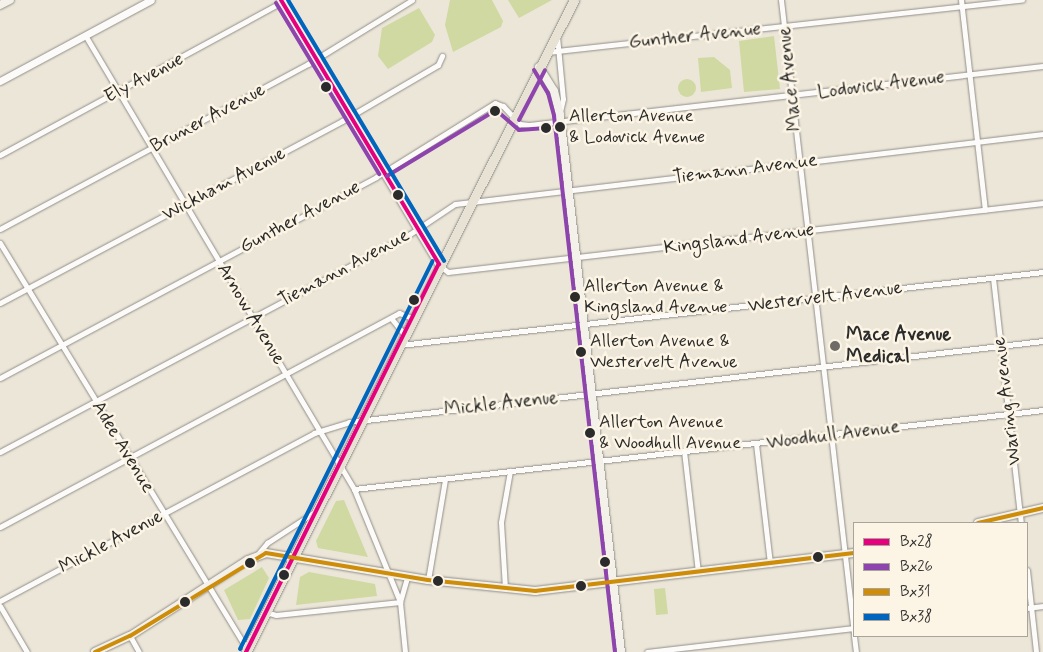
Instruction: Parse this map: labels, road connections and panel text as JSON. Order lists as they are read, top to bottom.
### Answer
{
  "streets": {
    "street": [
      "Gunther Avenue",
      "Ely Avenue",
      "Mace Avenue",
      "Lodovick Avenue",
      "Bruner Avenue",
      "Tiemann Avenue",
      "Wickham Avenue",
      "Kingsland Avenue",
      "Westervelt Avenue",
      "Arnow Avenue",
      "Waring Avenue",
      "Mickle Avenue",
      "Woodhull Avenue",
      "Adee Avenue"
    ]
  },
  "crossings": [
    ["Gunther Avenue", "Mace Avenue"],
    ["Gunther Avenue", "Lodovick Avenue"],
    ["Gunther Avenue", "Arnow Avenue"],
    ["Gunther Avenue", "Adee Avenue"],
    ["Ely Avenue", "Arnow Avenue"],
    ["Mace Avenue", "Lodovick Avenue"],
    ["Mace Avenue", "Tiemann Avenue"],
    ["Mace Avenue", "Kingsland Avenue"],
    ["Mace Avenue", "Westervelt Avenue"],
    ["Mace Avenue", "Mickle Avenue"],
    ["Mace Avenue", "Woodhull Avenue"],
    ["Bruner Avenue", "Arnow Avenue"],
    ["Tiemann Avenue", "Arnow Avenue"],
    ["Tiemann Avenue", "Adee Avenue"],
    ["Wickham Avenue", "Arnow Avenue"],
    ["Wickham Avenue", "Adee Avenue"],
    ["Westervelt Avenue", "Waring Avenue"],
    ["Arnow Avenue", "Mickle Avenue"],
    ["Arnow Avenue", "Woodhull Avenue"],
    ["Waring Avenue", "Mickle Avenue"],
    ["Waring Avenue", "Woodhull Avenue"],
    ["Mickle Avenue", "Adee Avenue"]
  ],
  "places": [
    "Allerton Avenue & Lodovick Avenue",
    "Allerton Avenue & Kingsland Avenue",
    "Mace Avenue Medical",
    "Allerton Avenue & Westervelt Avenue",
    "Allerton Avenue & Woodhull Avenue"
  ],
  "lines": [
    "transit line Bx28",
    "transit line Bx38",
    "transit line Bx26",
    "transit line Bx31"
  ],
  "legend": [
    "Bx28",
    "Bx26",
    "Bx31",
    "Bx38"
  ]
}
